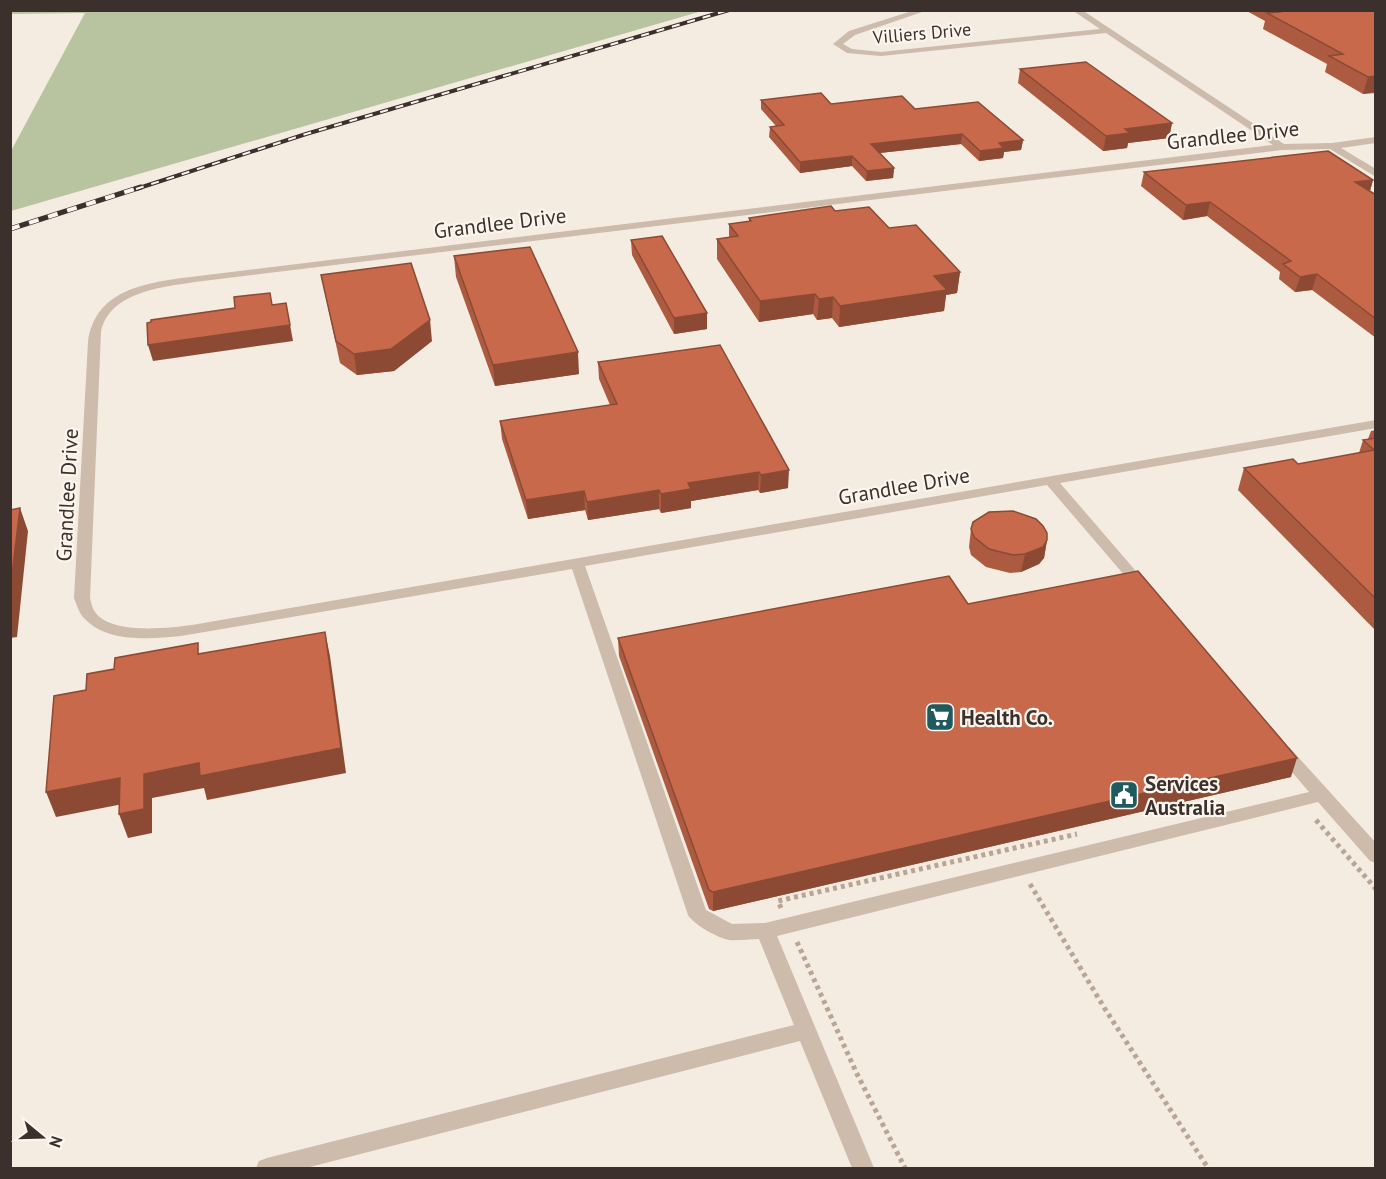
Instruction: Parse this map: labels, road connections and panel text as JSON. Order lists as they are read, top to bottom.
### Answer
{
  "streets": {
    "street": ["Villiers Drive", "Grandlee Drive"]
  },
  "places": {
    "supermarket": ["Health Co."],
    "public building": ["Services Australia"]
  },
  "north": "right"
}
